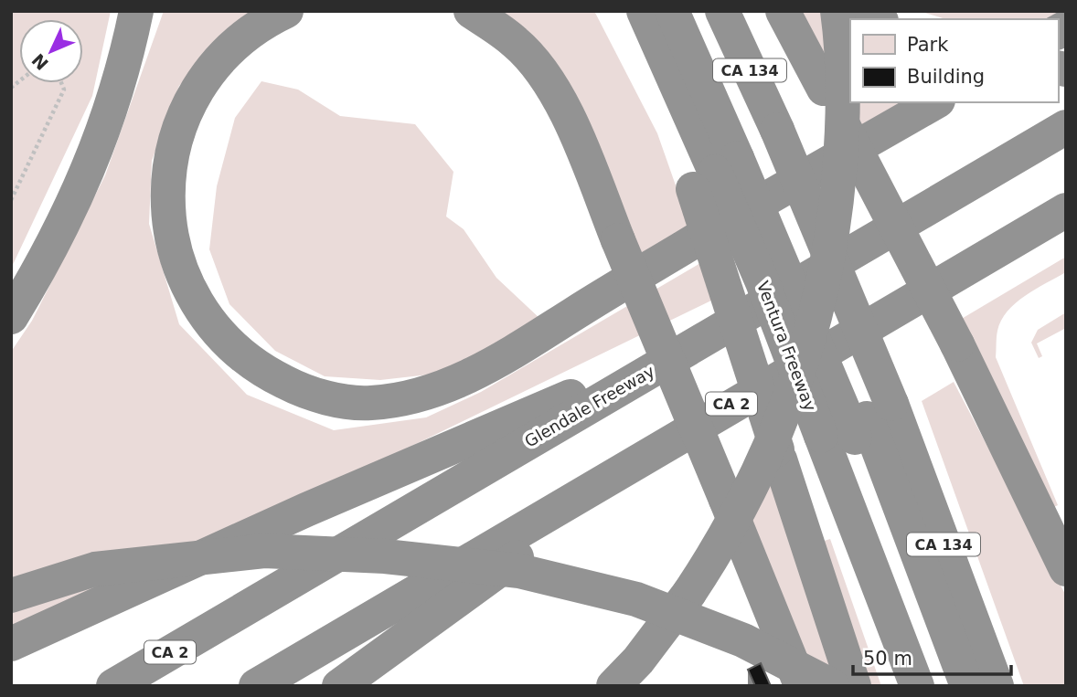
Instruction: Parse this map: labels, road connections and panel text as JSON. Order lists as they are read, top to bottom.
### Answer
{
  "streets": {
    "highway": [
      "CA 134",
      "Ventura Freeway",
      "CA 2",
      "Glendale Freeway"
    ]
  },
  "legend": ["Park", "Building"],
  "scale_bar": "50 m",
  "north": "bottom left"
}
